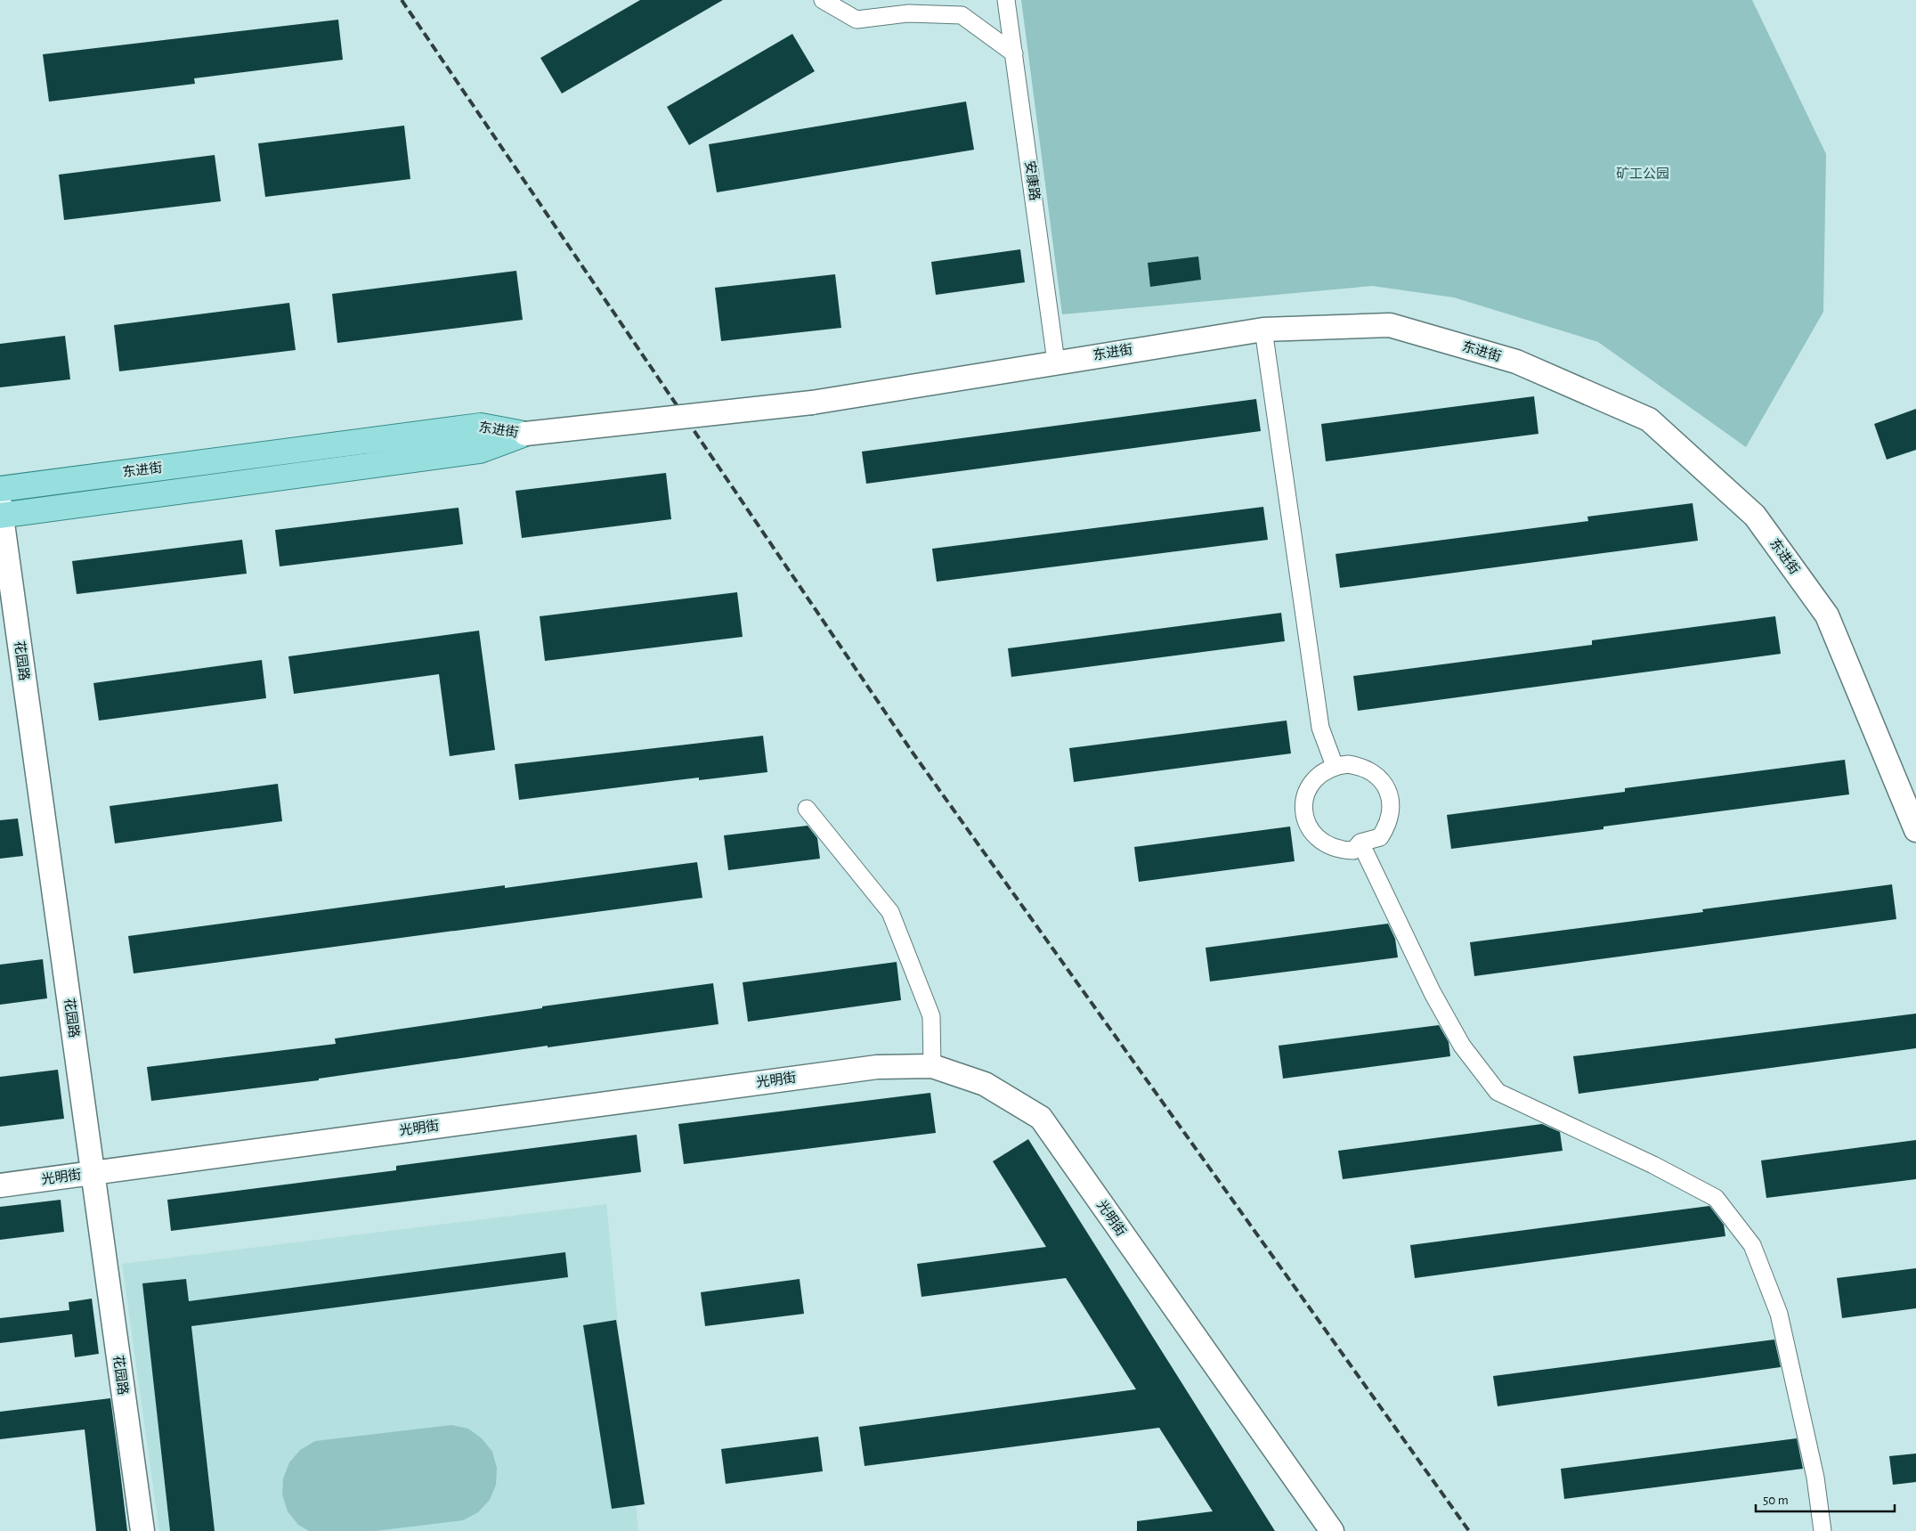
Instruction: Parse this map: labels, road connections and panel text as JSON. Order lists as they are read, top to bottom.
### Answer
{
  "streets": {
    "main road": ["东进街", "花园路", "光明街"],
    "street": ["安康路"]
  },
  "crossings": [
    ["安康路", "东进街"],
    ["东进街", "花园路"],
    ["花园路", "光明街"]
  ],
  "parks": ["矿工公园"],
  "scale_bar": "50 m"
}
